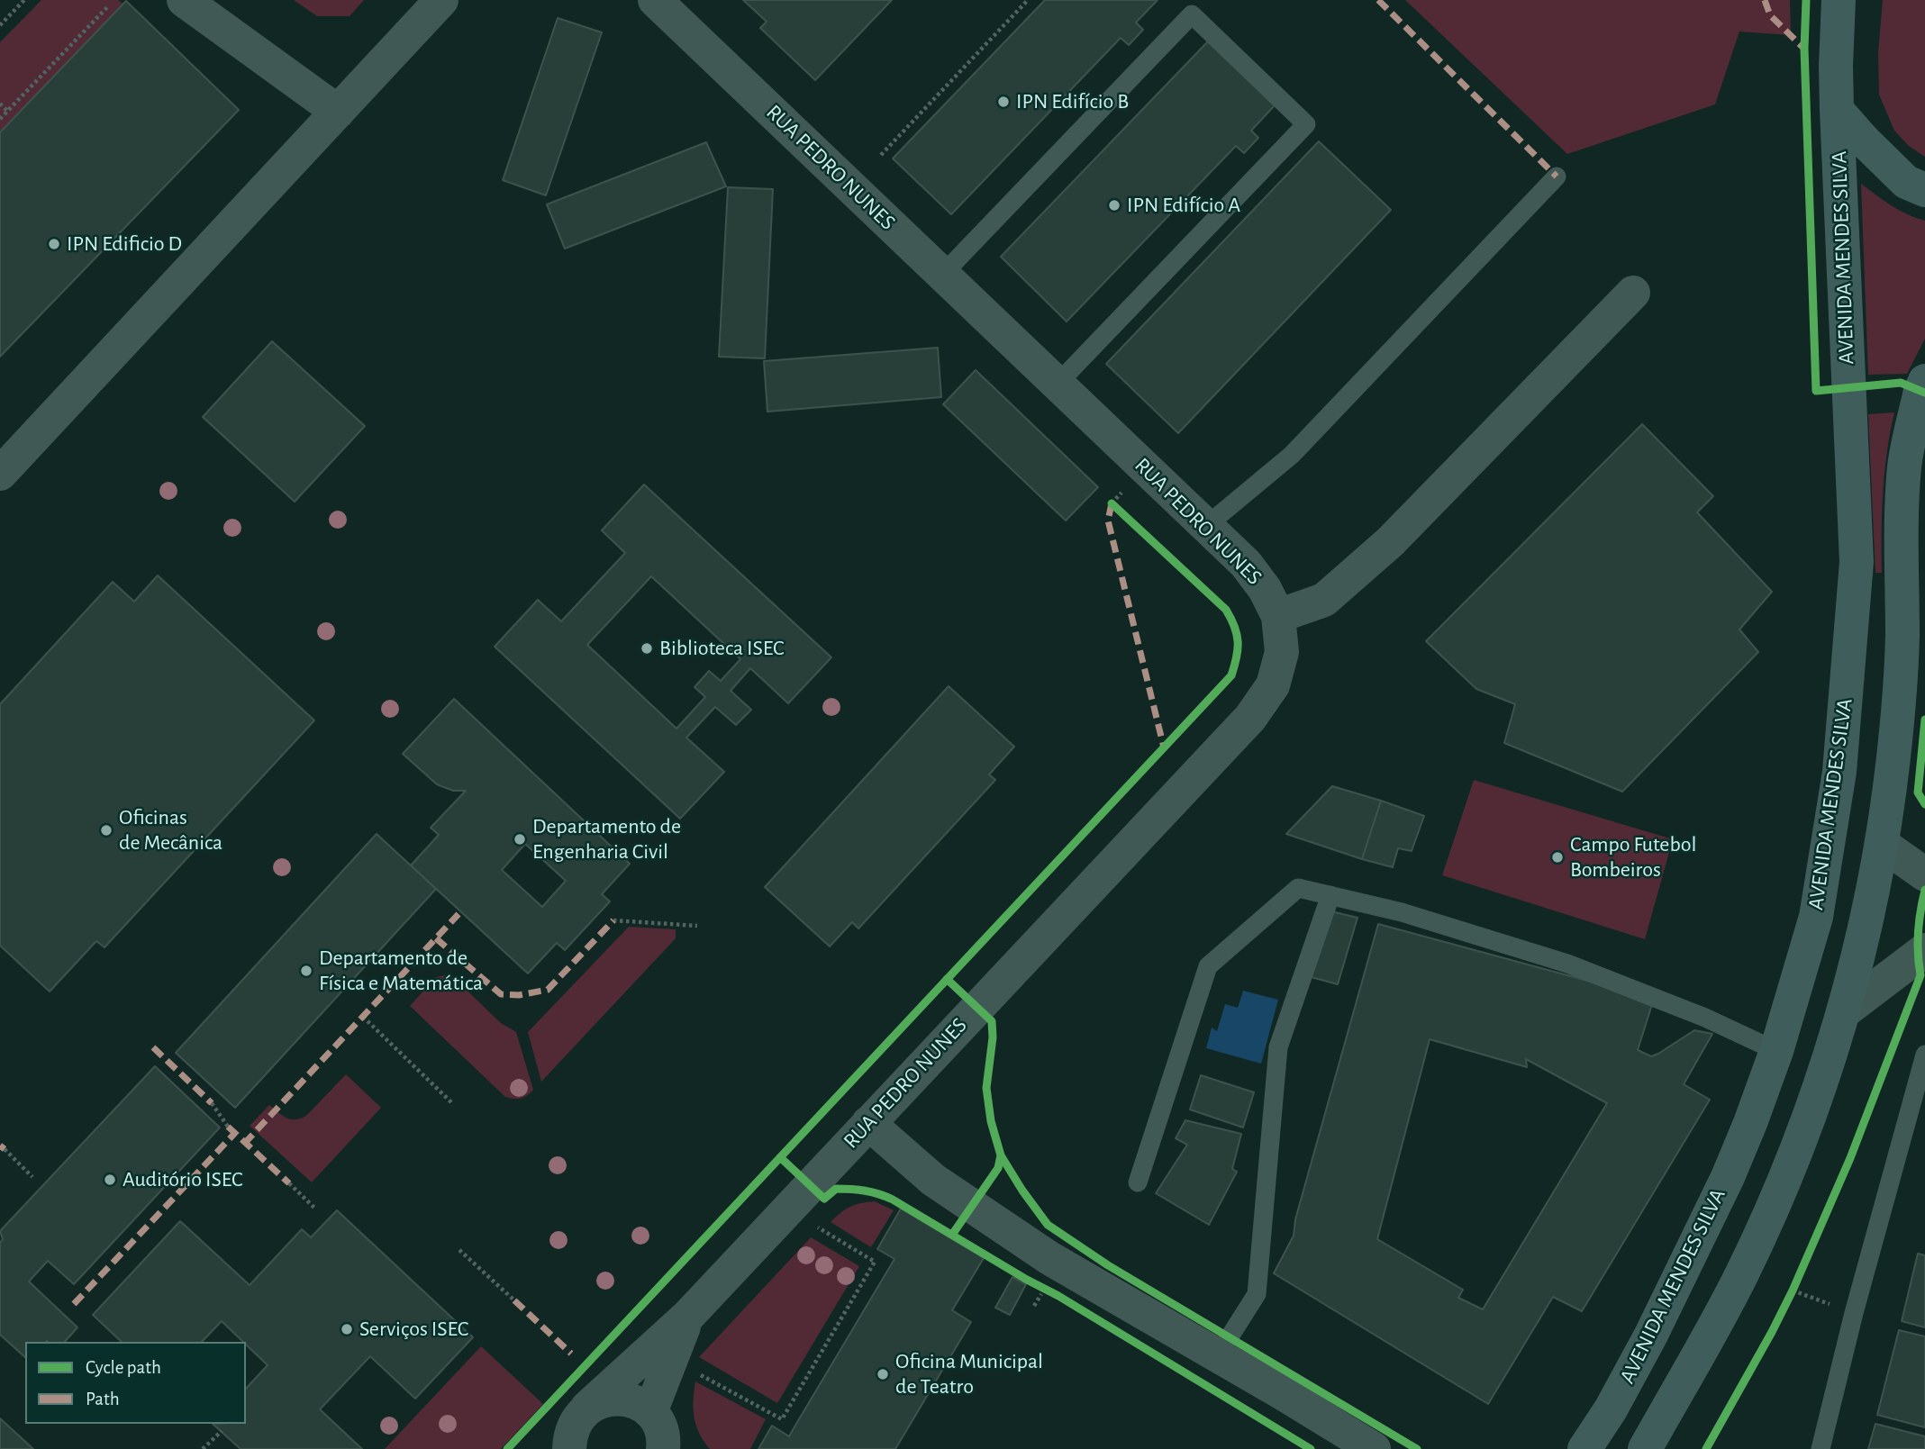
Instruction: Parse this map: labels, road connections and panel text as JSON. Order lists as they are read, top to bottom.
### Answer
{
  "streets": {
    "main road": ["AVENIDA MENDES SILVA"],
    "street": ["RUA PEDRO NUNES"]
  },
  "places": [
    "IPN Edifício B",
    "IPN Edifício A",
    "IPN Edificio D",
    "Biblioteca ISEC",
    "Oficinas de Mecânica",
    "Departamento de Engenharia Civil",
    "Campo Futebol Bombeiros",
    "Departamento de Física e Matemática",
    "Auditório ISEC",
    "Serviços ISEC",
    "Oficina Municipal de Teatro"
  ],
  "legend": ["Cycle path", "Path"]
}
